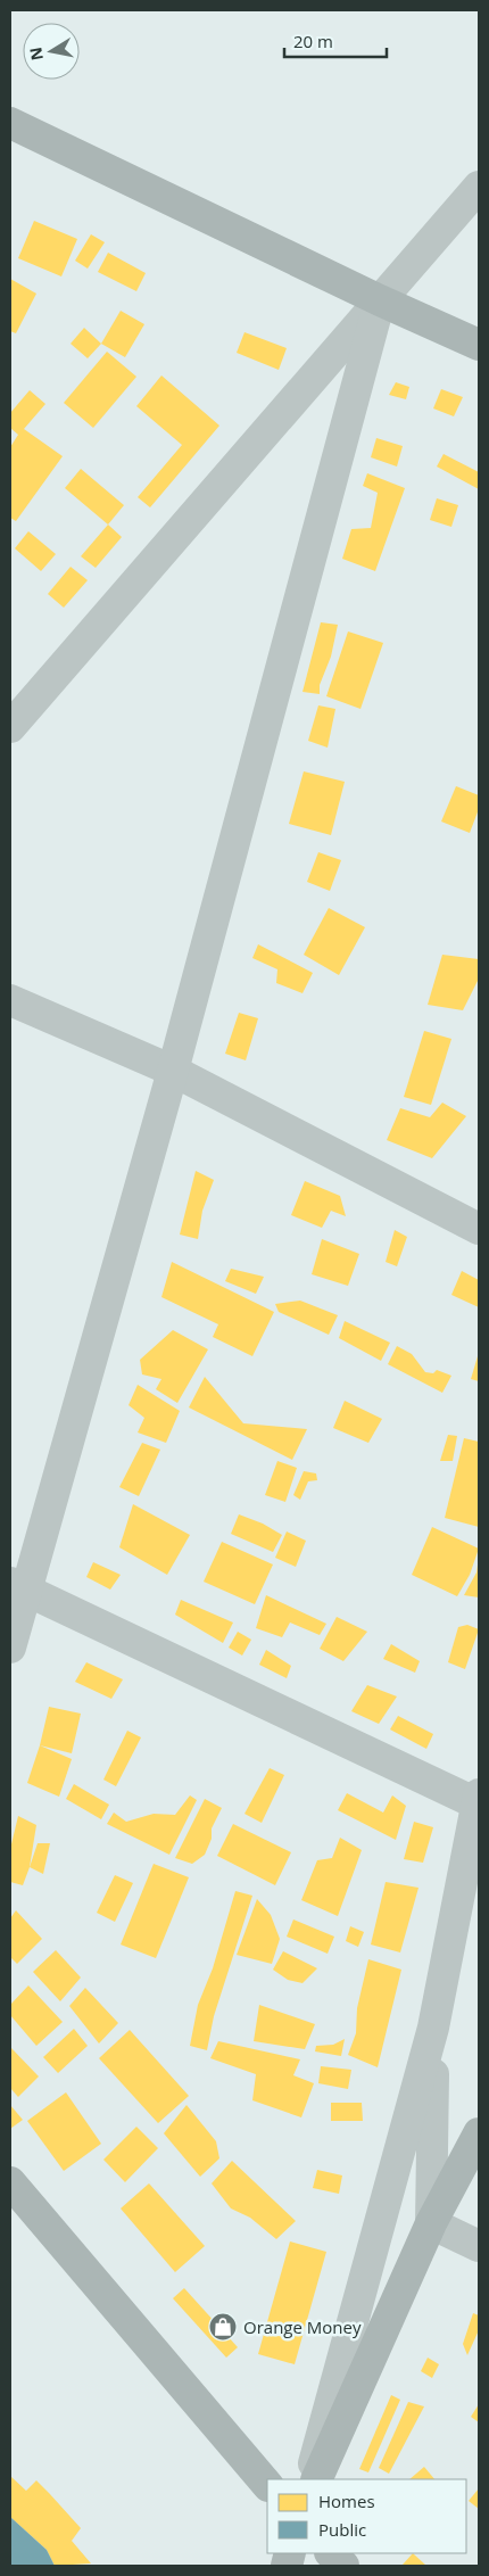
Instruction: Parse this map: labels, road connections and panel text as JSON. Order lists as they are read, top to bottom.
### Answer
{
  "places": {
    "shop": ["Orange Money"]
  },
  "legend": ["Homes", "Public"],
  "scale_bar": "20 m",
  "north": "left"
}
